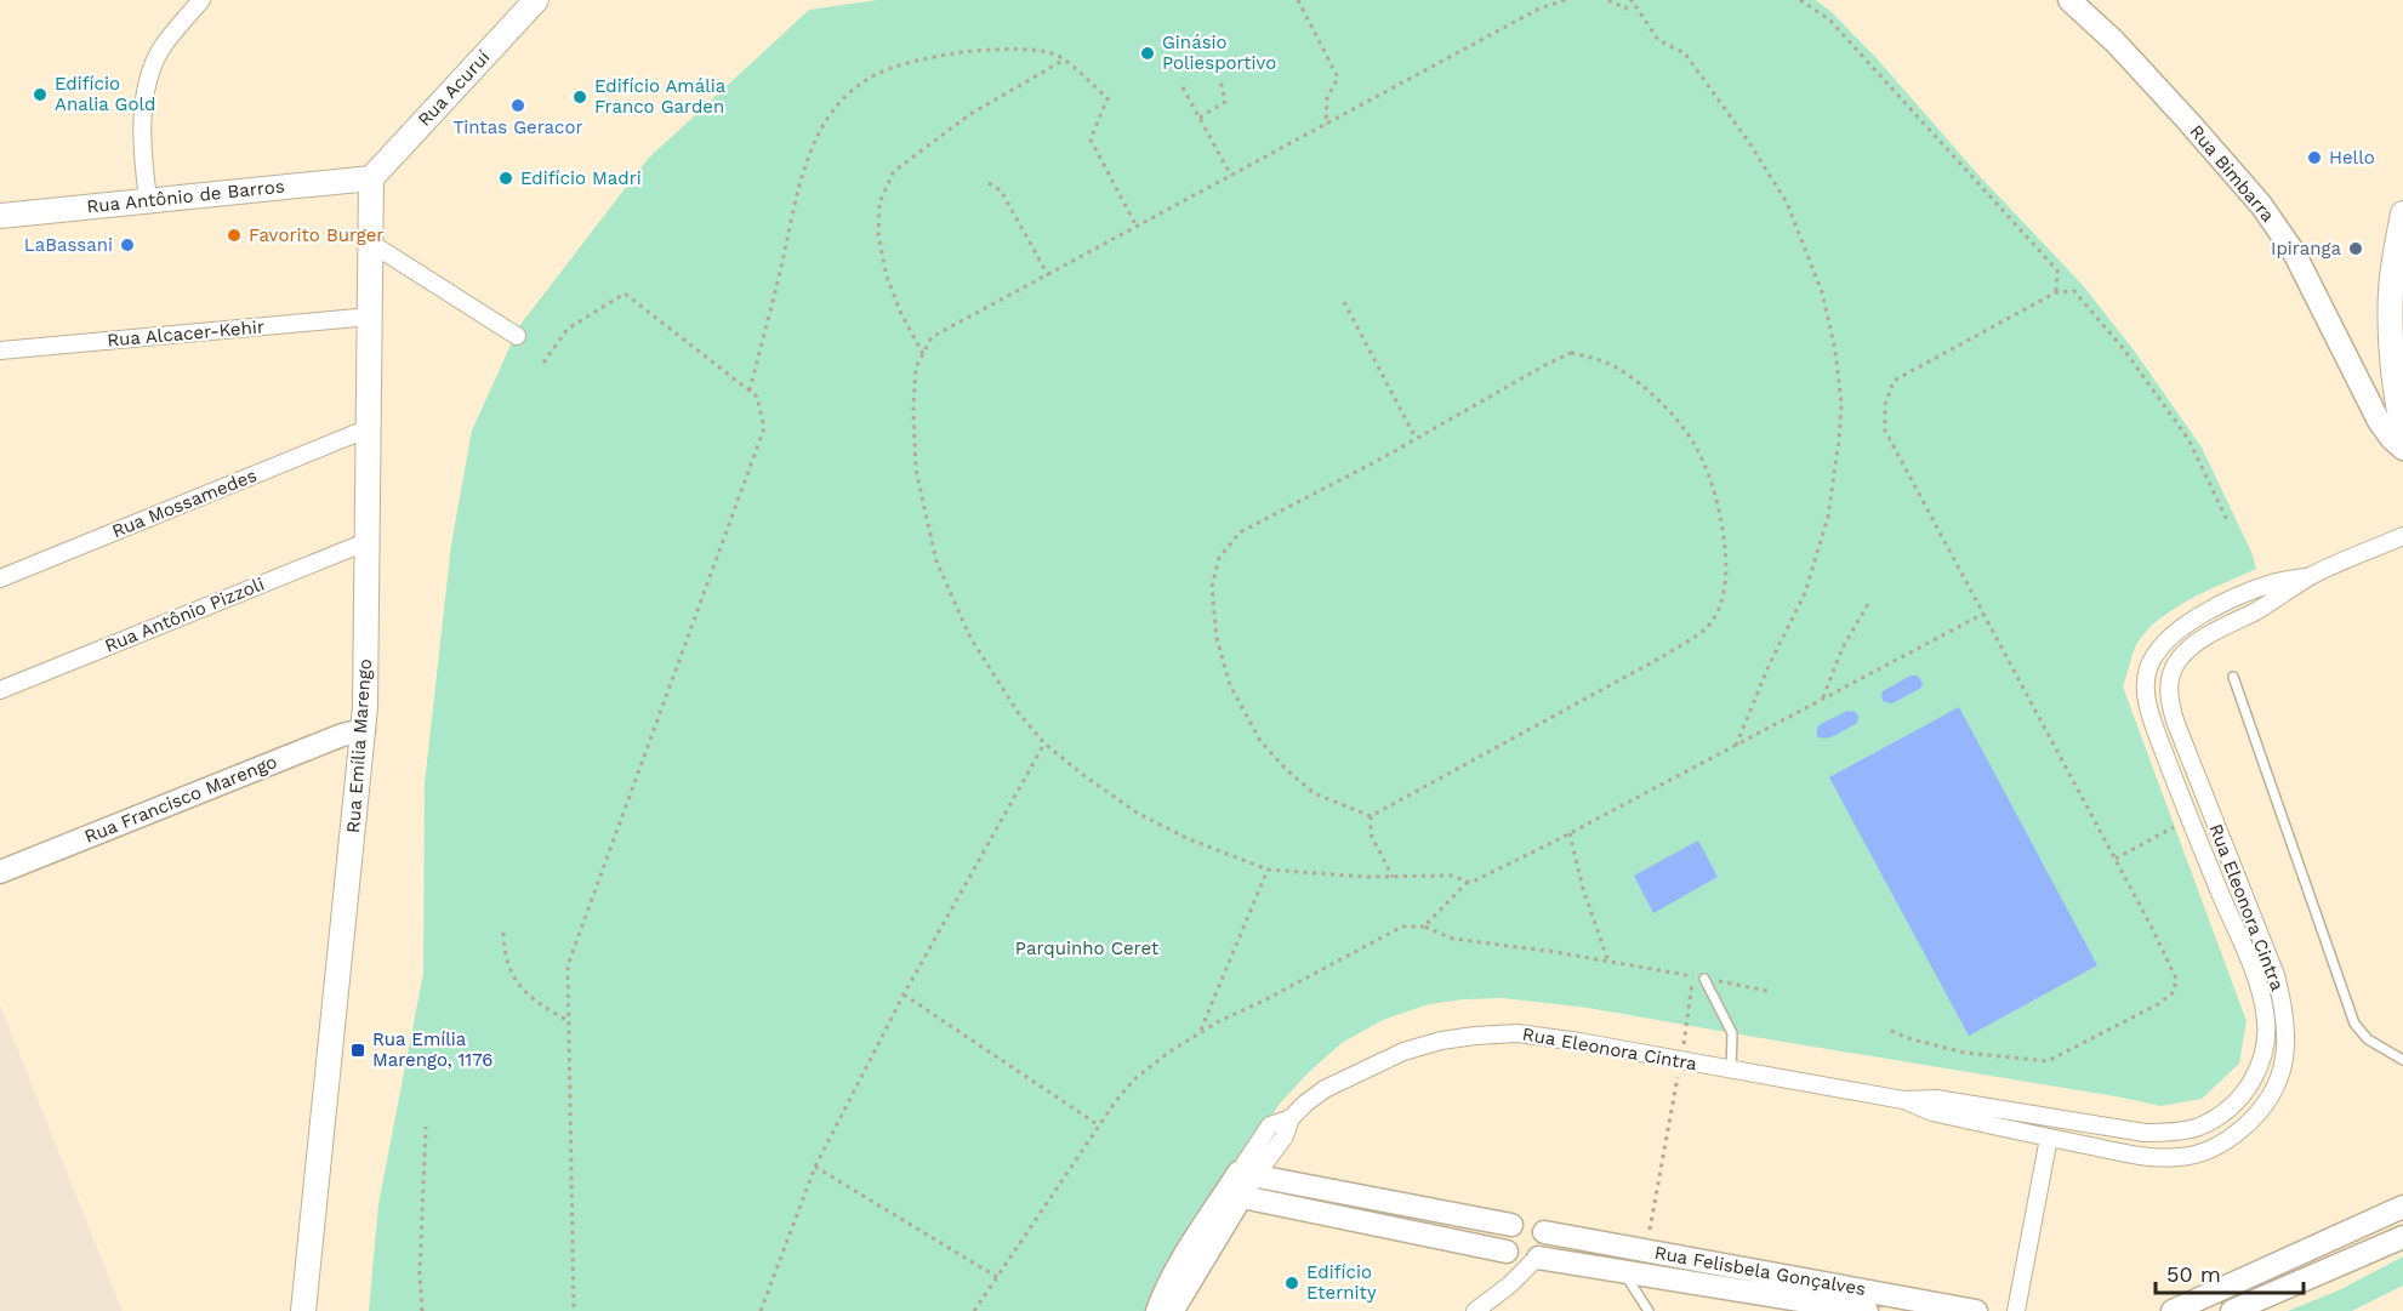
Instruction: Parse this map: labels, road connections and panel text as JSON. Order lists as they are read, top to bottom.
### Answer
{
  "streets": {
    "main road": ["Rua Acuruí", "Rua Antônio de Barros", "Rua Emília Marengo"],
    "street": [
      "Rua Bimbarra",
      "Rua Alcacer-Kehir",
      "Rua Mossamedes",
      "Rua Antônio Pizzoli",
      "Rua Francisco Marengo",
      "Rua Eleonora Cintra",
      "Rua Felisbela Gonçalves"
    ]
  },
  "crossings": [
    ["Rua Acuruí", "Rua Antônio de Barros"],
    ["Rua Acuruí", "Rua Emília Marengo"],
    ["Rua Antônio de Barros", "Rua Emília Marengo"],
    ["Rua Alcacer-Kehir", "Rua Emília Marengo"],
    ["Rua Mossamedes", "Rua Emília Marengo"],
    ["Rua Antônio Pizzoli", "Rua Emília Marengo"],
    ["Rua Emília Marengo", "Rua Francisco Marengo"]
  ],
  "parks": ["Parquinho Ceret"],
  "places": {
    "other": [
      "Ginásio Poliesportivo",
      "Edifício Analia Gold",
      "Edifício Amália Franco Garden",
      "Tintas Geracor",
      "Hello",
      "Edifício Madri",
      "Favorito Burger",
      "LaBassani",
      "Ipiranga",
      "Edifício Eternity"
    ],
    "transit": ["Rua Emília Marengo, 1176"]
  },
  "scale_bar": "50 m"
}
